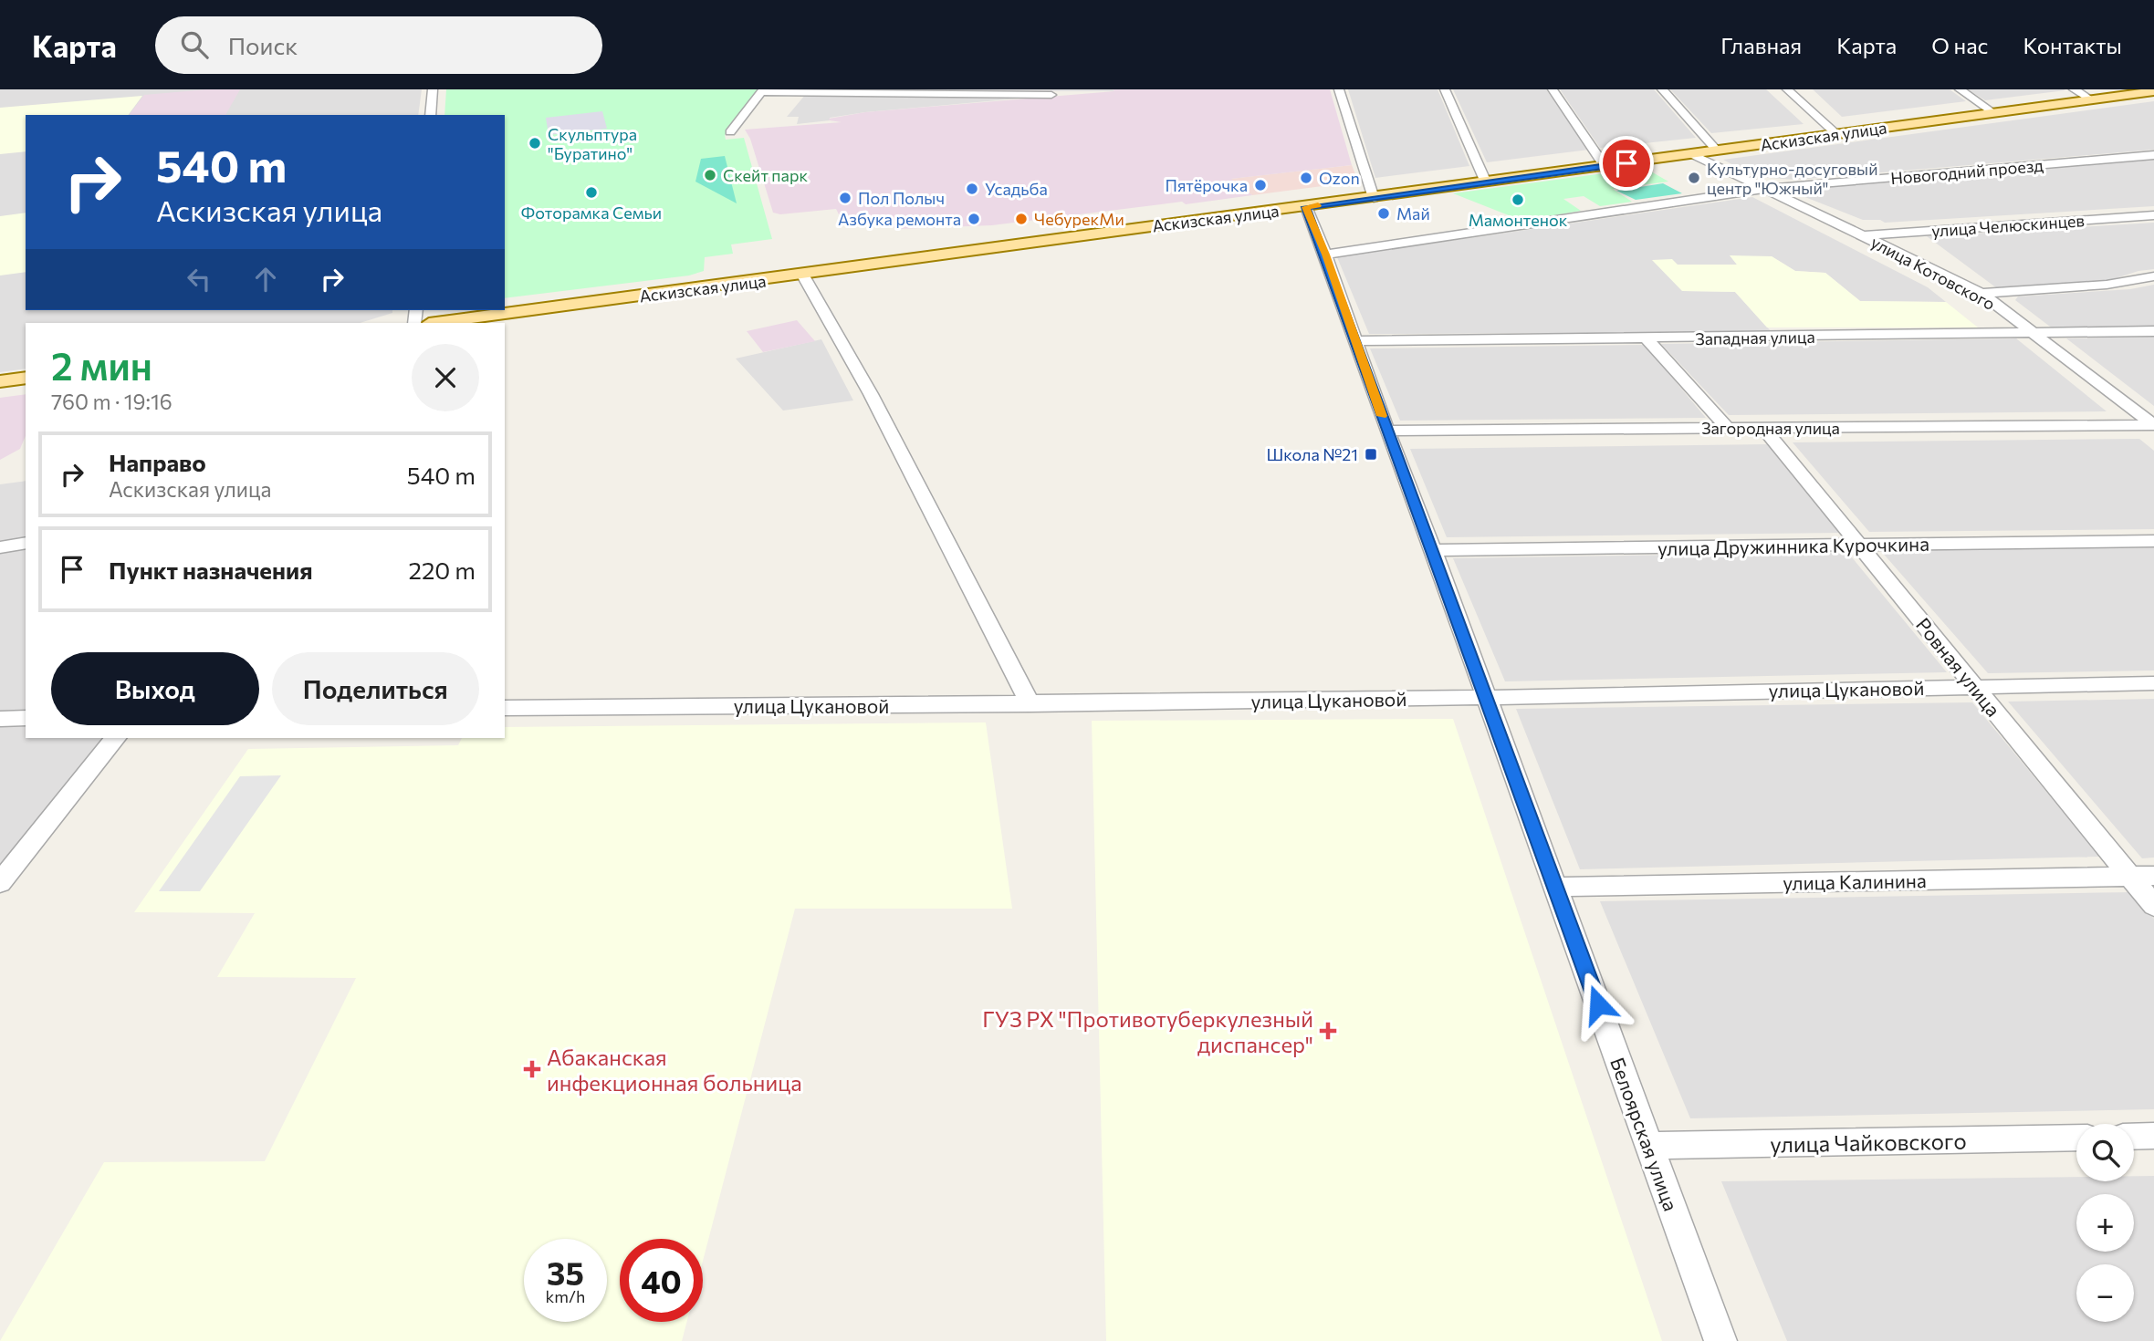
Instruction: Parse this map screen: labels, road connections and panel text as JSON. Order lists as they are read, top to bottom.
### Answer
{
  "streets": {
    "main road": ["Аскизская улица"],
    "street": [
      "Новогодний проезд",
      "улица Челюскинцев",
      "улица Котовского",
      "Западная улица",
      "Загородная улица",
      "улица Дружинника Курочкина",
      "Ровная улица",
      "улица Цукановой",
      "улица Калинина",
      "Белоярская улица",
      "улица Чайковского"
    ]
  },
  "crossings": [
    ["Аскизская улица", "улица Котовского"],
    ["Аскизская улица", "Белоярская улица"],
    ["Новогодний проезд", "улица Котовского"],
    ["Новогодний проезд", "Белоярская улица"],
    ["улица Челюскинцев", "улица Котовского"],
    ["улица Котовского", "Западная улица"],
    ["улица Котовского", "Загородная улица"],
    ["Западная улица", "Белоярская улица"],
    ["Загородная улица", "Ровная улица"],
    ["Загородная улица", "Белоярская улица"],
    ["улица Дружинника Курочкина", "Ровная улица"],
    ["улица Дружинника Курочкина", "Белоярская улица"],
    ["Ровная улица", "улица Цукановой"],
    ["Ровная улица", "улица Калинина"],
    ["улица Цукановой", "Белоярская улица"],
    ["улица Калинина", "Белоярская улица"],
    ["Белоярская улица", "улица Чайковского"]
  ],
  "places": {
    "other": [
      "Скульптура \"Буратино\"",
      "Скейт парк",
      "Ozon",
      "Культурно-досуговый центр \"Южный\"",
      "Пятёрочка",
      "Усадьба",
      "Фоторамка Семьи",
      "Пол Полыч",
      "Мамонтенок",
      "Май",
      "Азбука ремонта",
      "ЧебурекМи"
    ],
    "transit": ["Школа №21"],
    "health": ["ГУЗ РХ \"Противотуберкулезный диспансер\"", "Абаканская инфекционная больница"]
  },
  "page": {
    "header": "Карта",
    "search": "Поиск",
    "nav": [
      "Главная",
      "Карта",
      "О нас",
      "Контакты"
    ],
    "turn": ["540 m", "Аскизская улица"],
    "heading": ["2 мин", "760 m · 19:16"],
    "list": [
      {
        "name": "Направо",
        "note": "Аскизская улица",
        "value": "540 m"
      },
      {
        "name": "Пункт назначения",
        "value": "220 m"
      }
    ],
    "buttons": ["Выход", "Поделиться"],
    "map_buttons": ["+", "−"],
    "speed": "35 km/h",
    "limit": "40"
  }
}
